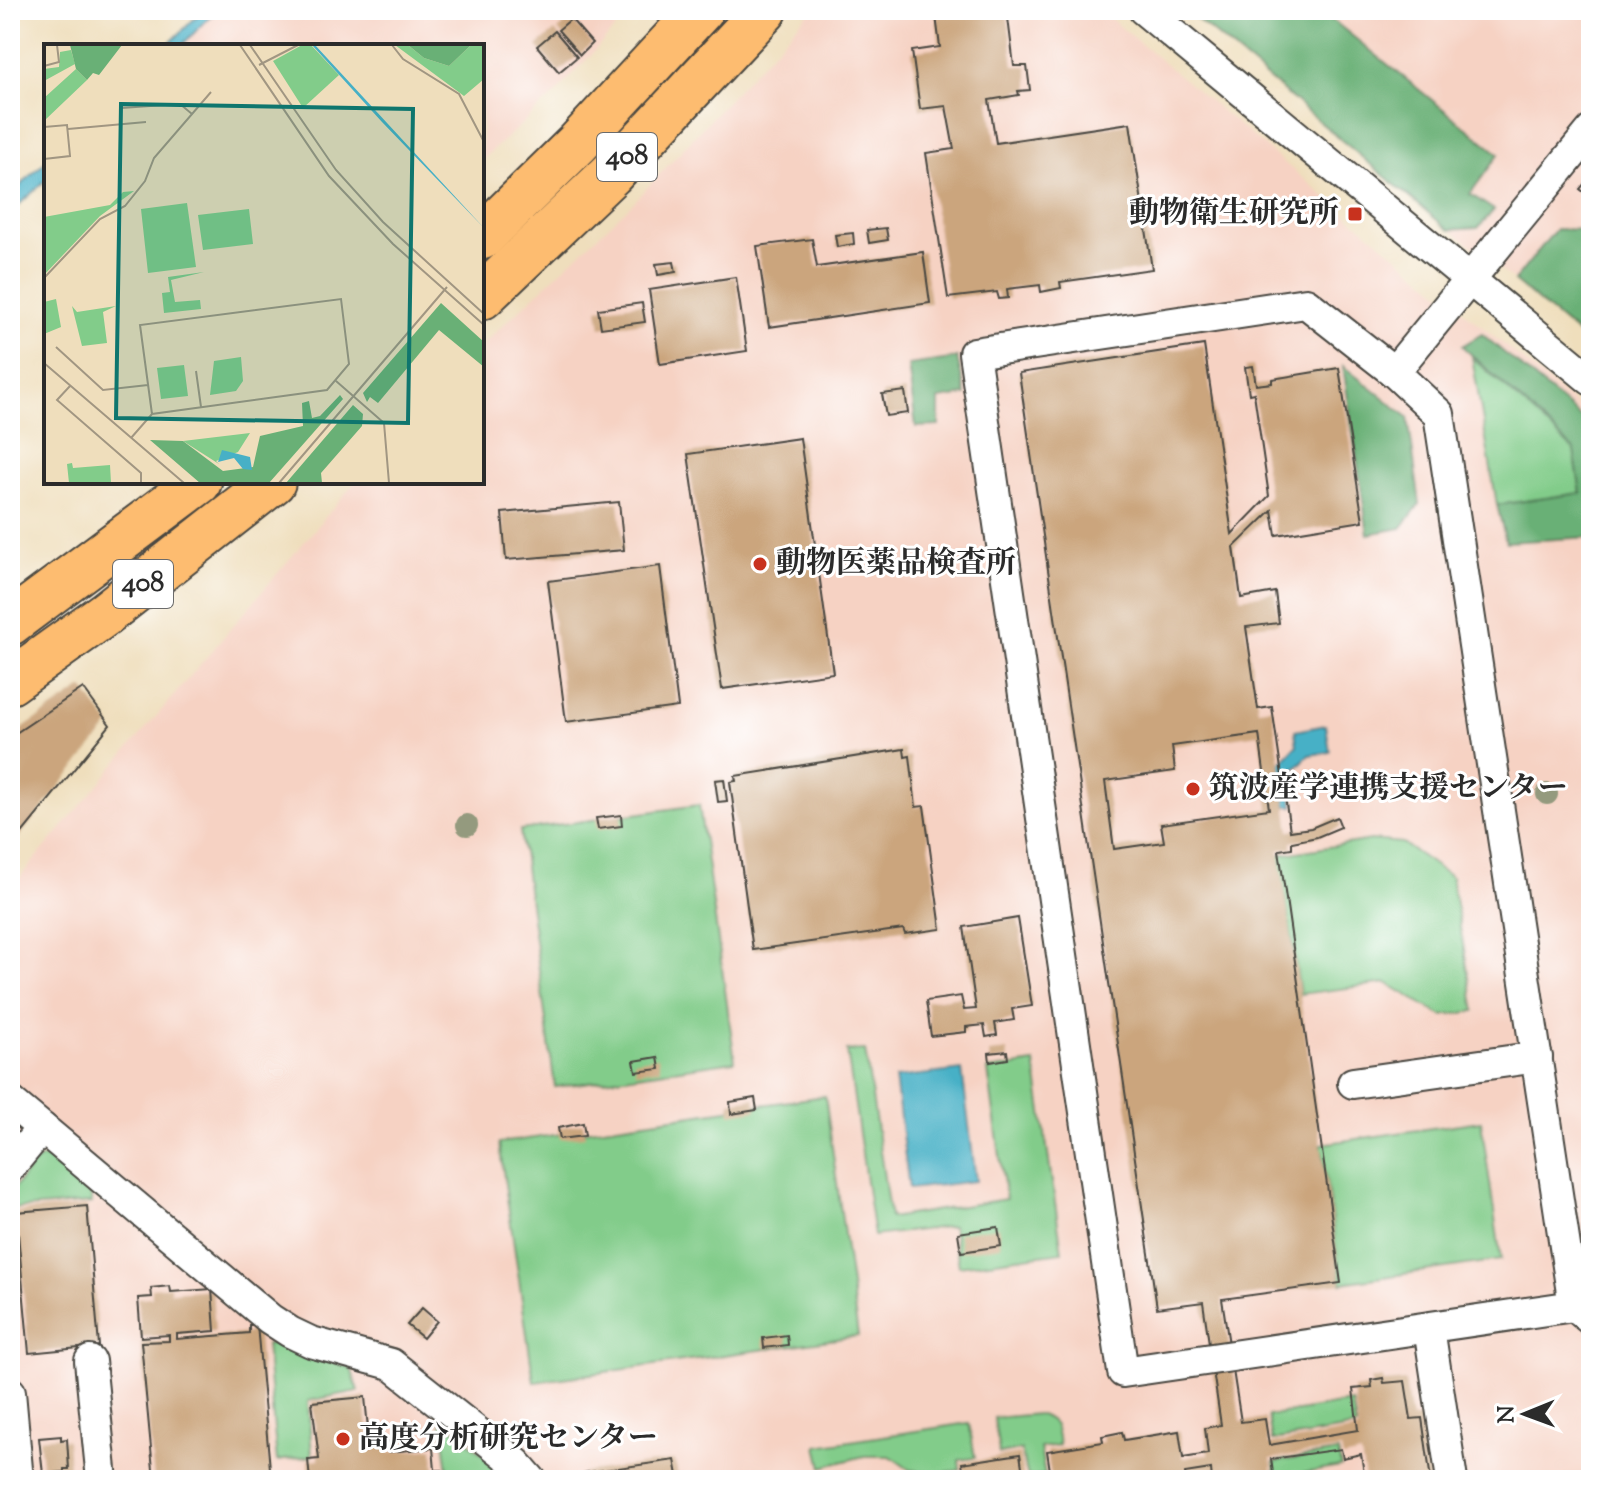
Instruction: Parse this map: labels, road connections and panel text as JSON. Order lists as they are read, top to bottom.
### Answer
{
  "streets": {
    "highway": ["408"]
  },
  "places": {
    "transit": ["動物衛生研究所"],
    "other": ["動物医薬品検査所", "筑波産学連携支援センター", "高度分析研究センター"]
  },
  "north": "left"
}
